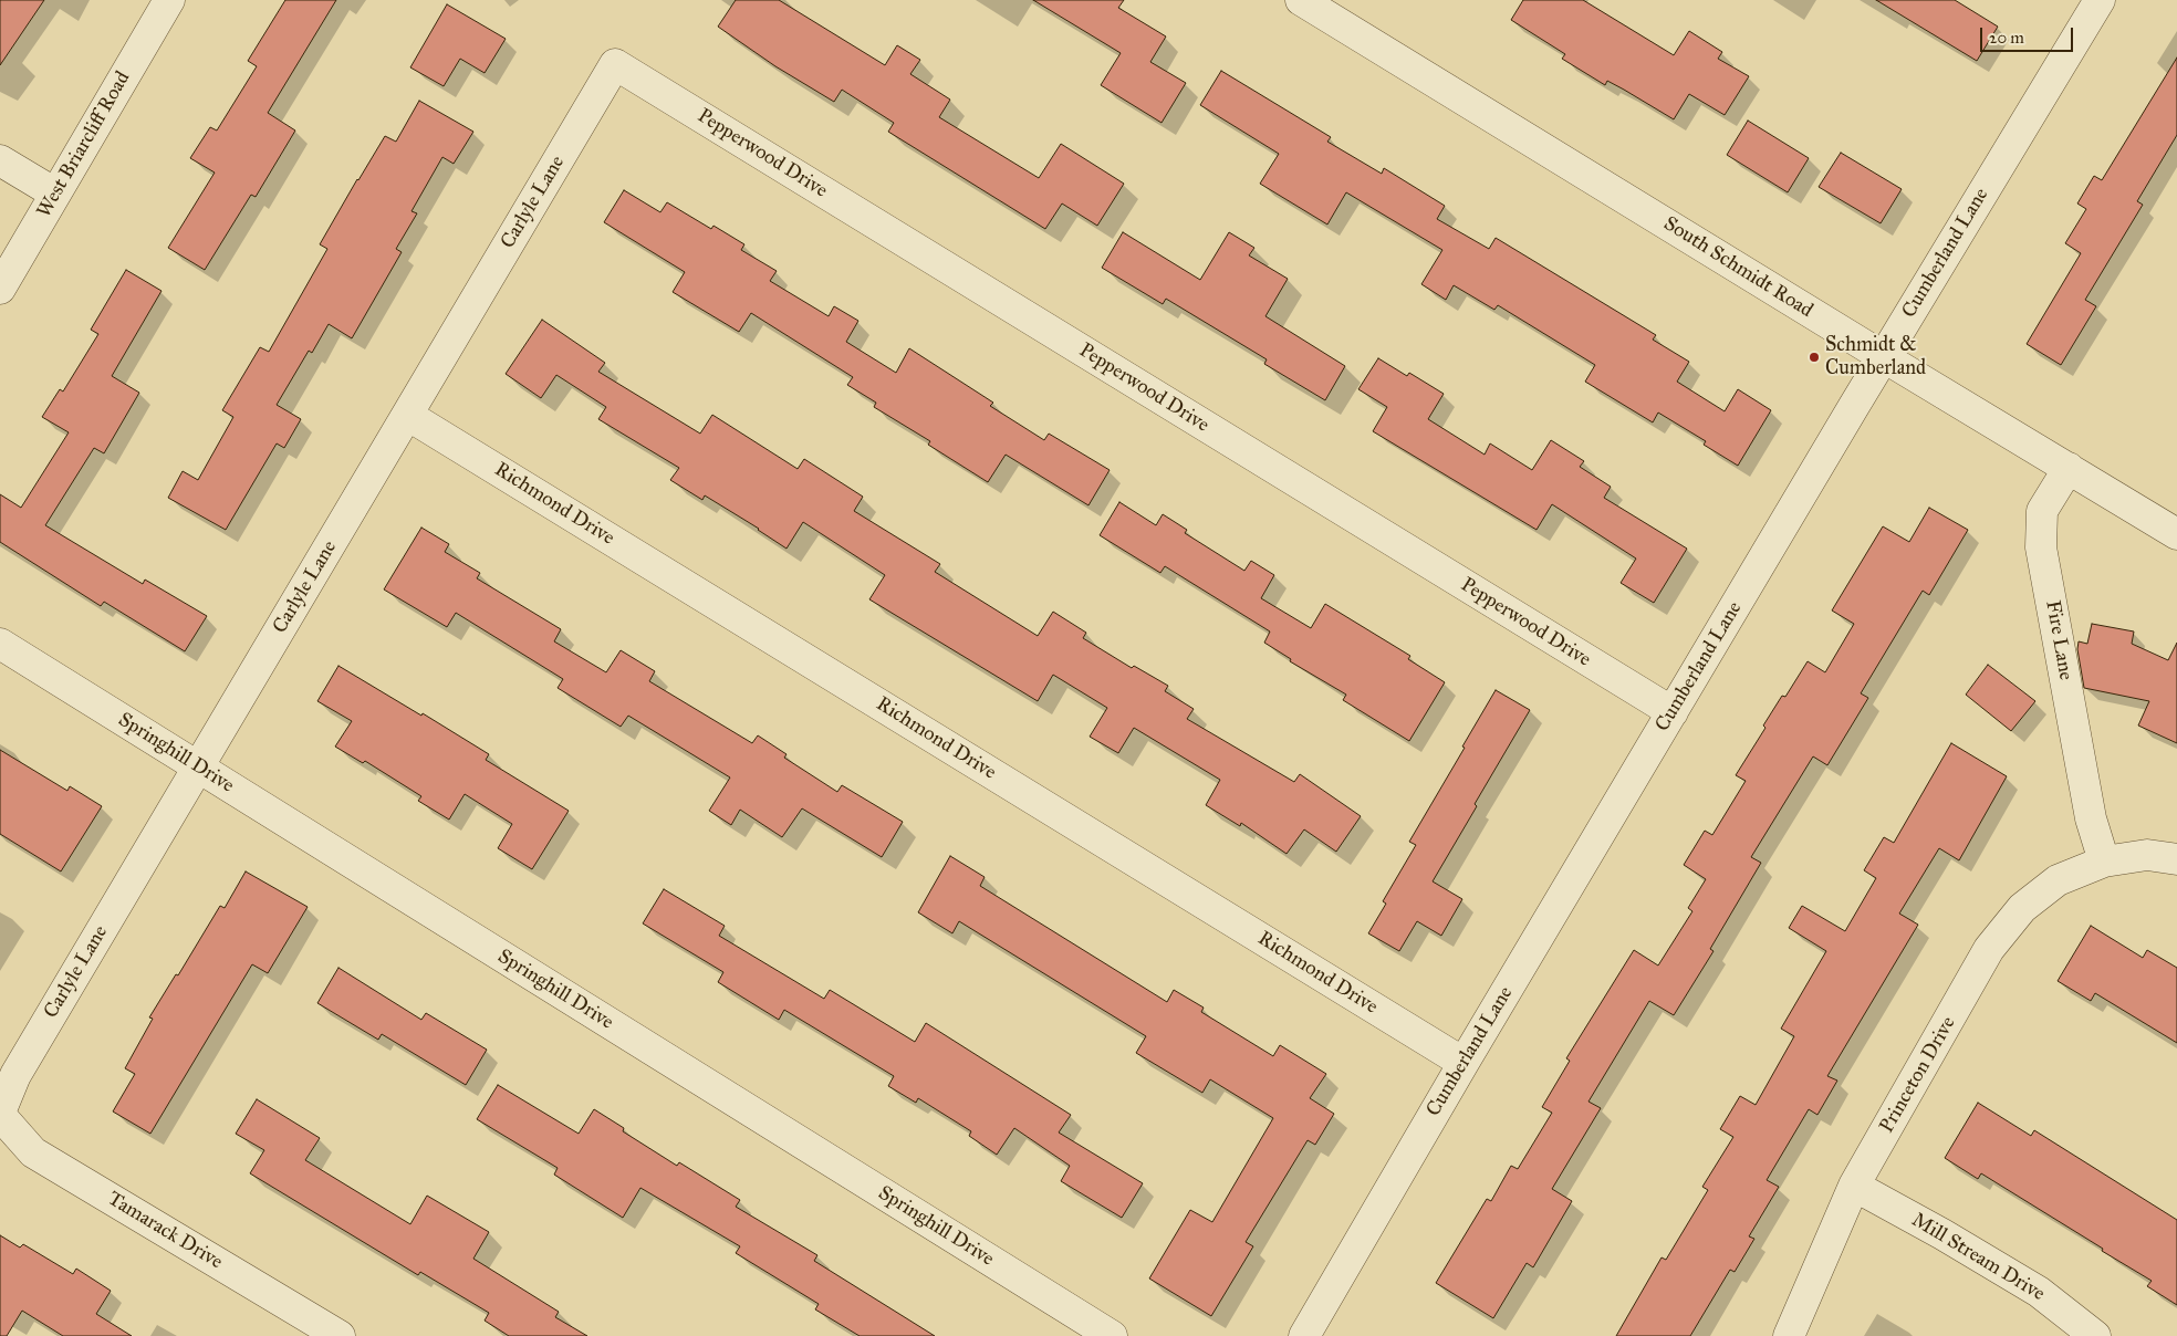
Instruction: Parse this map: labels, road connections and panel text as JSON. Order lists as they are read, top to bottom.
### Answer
{
  "streets": {
    "street": [
      "West Briarcliff Road",
      "Pepperwood Drive",
      "Carlyle Lane",
      "Cumberland Lane",
      "South Schmidt Road",
      "Richmond Drive",
      "Fire Lane",
      "Springhill Drive",
      "Princeton Drive",
      "Tamarack Drive",
      "Mill Stream Drive"
    ]
  },
  "crossings": [
    ["Pepperwood Drive", "Carlyle Lane"],
    ["Pepperwood Drive", "Cumberland Lane"],
    ["Carlyle Lane", "Richmond Drive"],
    ["Carlyle Lane", "Springhill Drive"],
    ["Carlyle Lane", "Tamarack Drive"],
    ["Cumberland Lane", "South Schmidt Road"],
    ["Cumberland Lane", "Richmond Drive"],
    ["South Schmidt Road", "Fire Lane"],
    ["Fire Lane", "Princeton Drive"],
    ["Princeton Drive", "Mill Stream Drive"]
  ],
  "places": ["Schmidt & Cumberland"],
  "scale_bar": "20 m"
}
